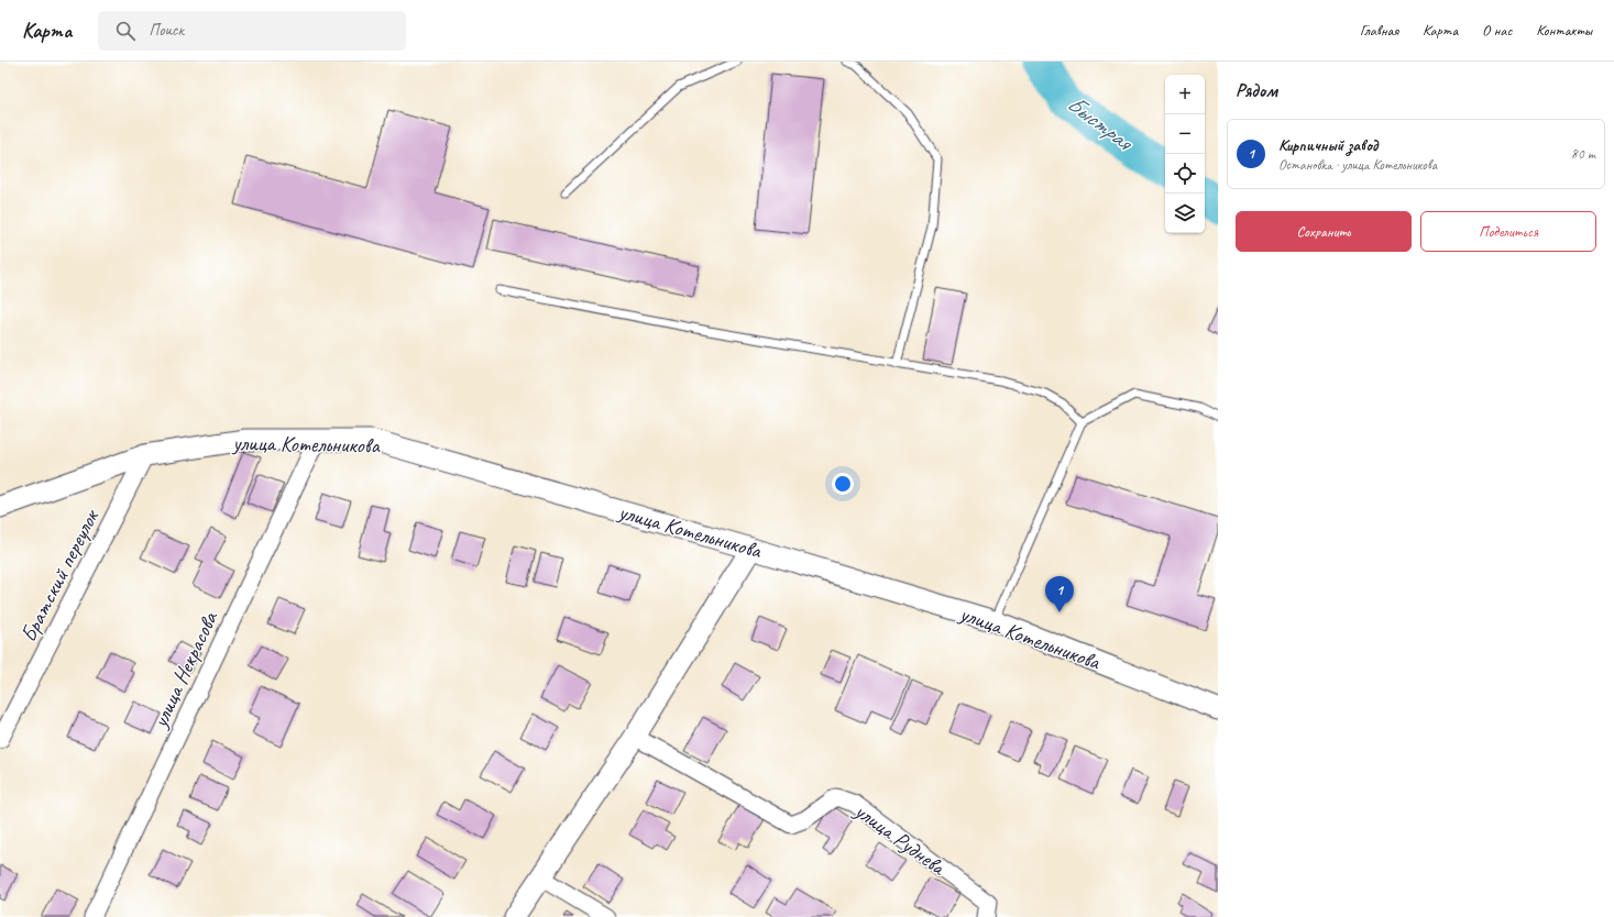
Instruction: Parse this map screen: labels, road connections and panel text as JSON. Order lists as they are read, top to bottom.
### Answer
{
  "streets": {
    "street": [
      "улица Котельникова",
      "Братский переулок",
      "улица Некрасова",
      "улица Руднева"
    ]
  },
  "crossings": [
    ["улица Котельникова", "Братский переулок"],
    ["улица Котельникова", "улица Некрасова"]
  ],
  "water": ["Быстрая"],
  "page": {
    "header": "Карта",
    "search": "Поиск",
    "nav": [
      "Главная",
      "Карта",
      "О нас",
      "Контакты"
    ],
    "heading": "Рядом",
    "map_buttons": ["+", "−"],
    "list": [
      {
        "mark": "1",
        "name": "Кирпичный завод",
        "note": "Остановка · улица Котельникова",
        "value": "80 m"
      }
    ],
    "buttons": ["Сохранить", "Поделиться"],
    "pins": "1"
  }
}
